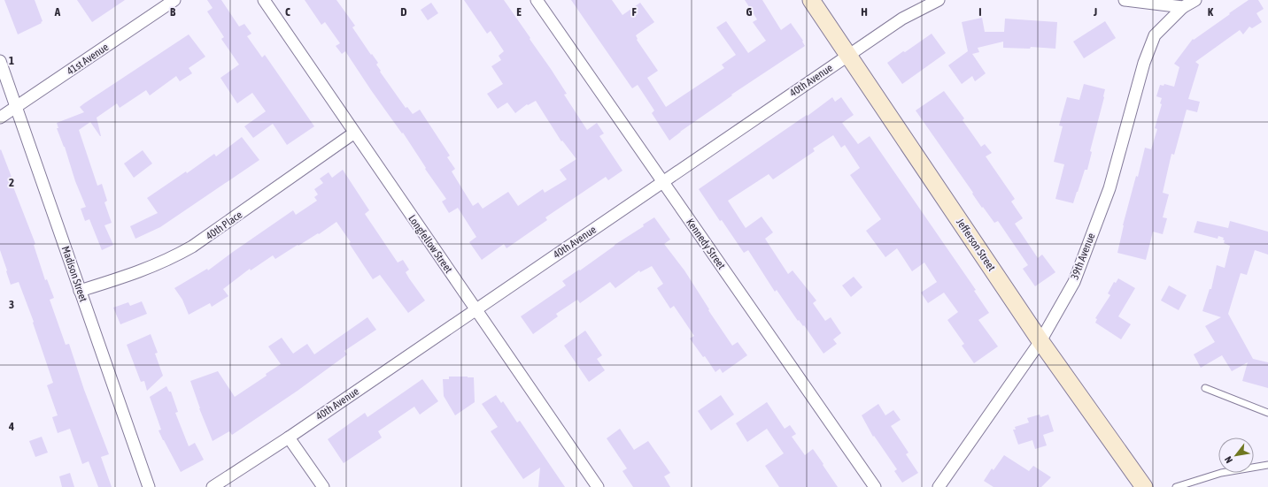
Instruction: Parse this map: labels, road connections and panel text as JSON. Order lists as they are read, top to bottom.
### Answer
{
  "streets": {
    "street": [
      "41st Avenue",
      "40th Avenue",
      "40th Place",
      "Longfellow Street",
      "Kennedy Street",
      "Jefferson Street",
      "39th Avenue",
      "Madison Street"
    ]
  },
  "crossings": [
    ["41st Avenue", "Madison Street"],
    ["40th Avenue", "Longfellow Street"],
    ["40th Avenue", "Kennedy Street"],
    ["40th Avenue", "Jefferson Street"],
    ["40th Place", "Longfellow Street"],
    ["40th Place", "Madison Street"],
    ["Jefferson Street", "39th Avenue"]
  ],
  "north": "bottom left",
  "grid": {
    "columns": [
      "A",
      "B",
      "C",
      "D",
      "E",
      "F",
      "G",
      "H",
      "I",
      "J",
      "K"
    ],
    "rows": [
      "1",
      "2",
      "3",
      "4"
    ]
  }
}
